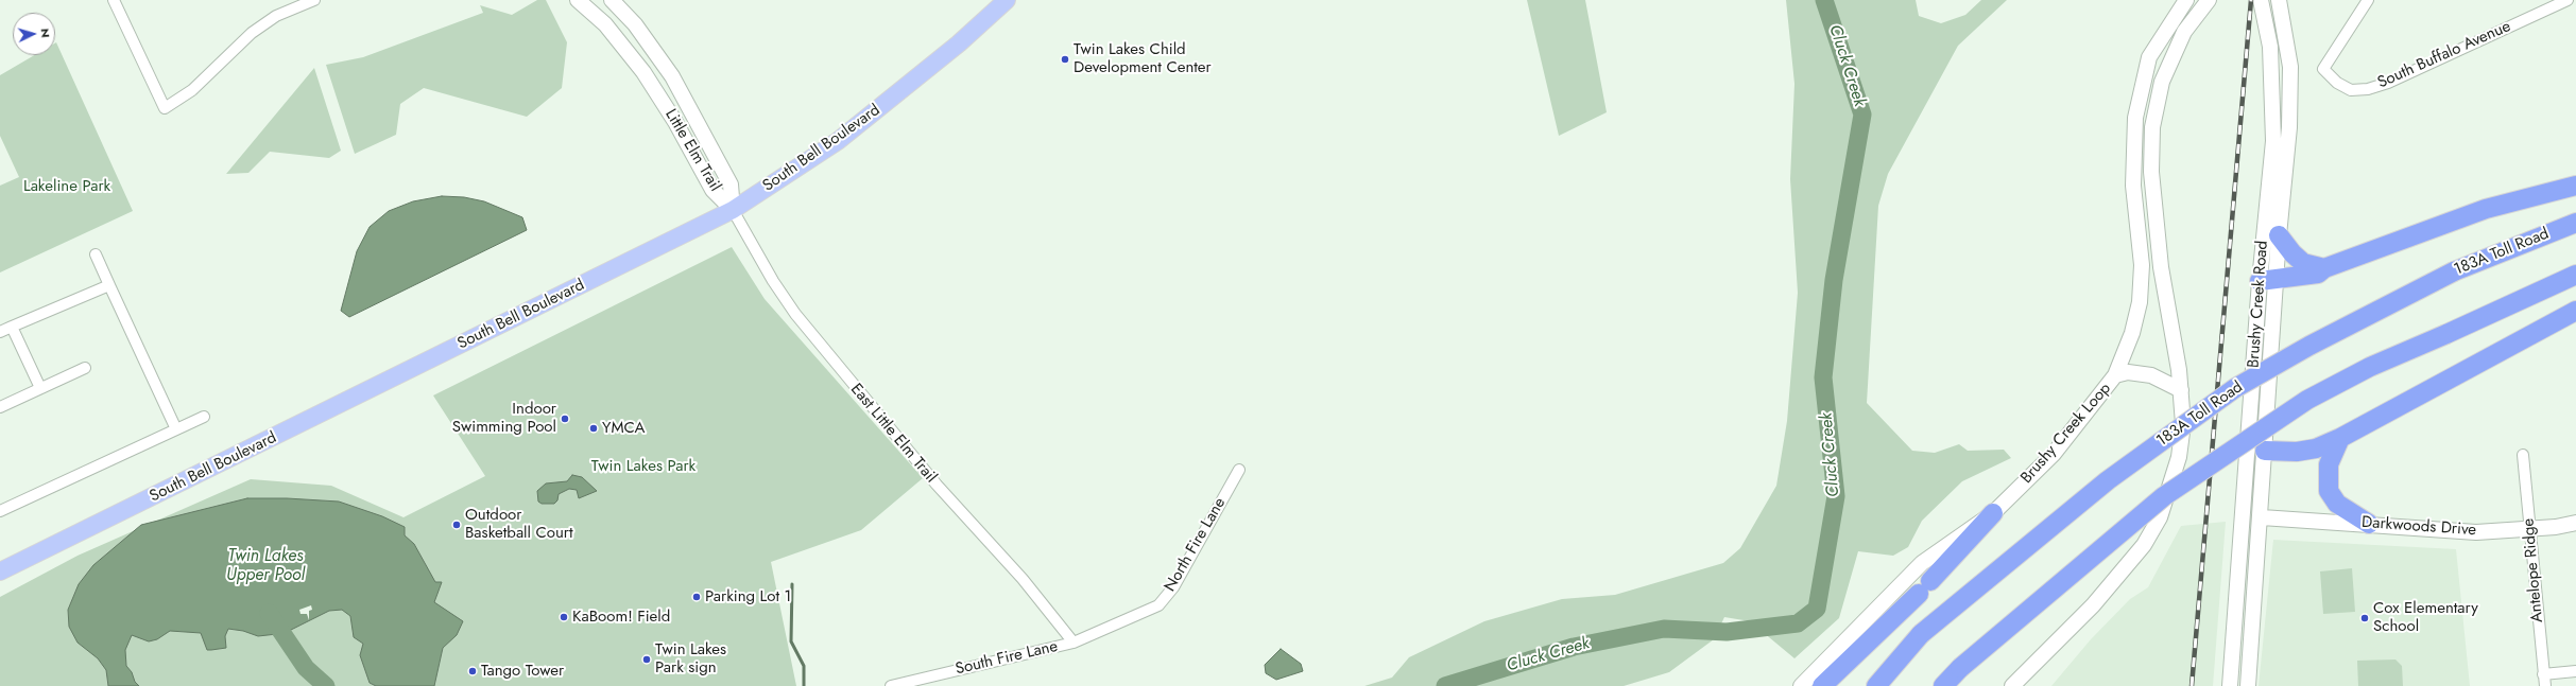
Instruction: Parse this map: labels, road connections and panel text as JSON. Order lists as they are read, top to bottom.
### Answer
{
  "streets": {
    "highway": ["183A Toll Road"],
    "main road": [
      "South Bell Boulevard",
      "Little Elm Trail",
      "Brushy Creek Road",
      "Brushy Creek Loop",
      "Darkwoods Drive"
    ],
    "street": [
      "South Buffalo Avenue",
      "East Little Elm Trail",
      "North Fire Lane",
      "Antelope Ridge",
      "South Fire Lane"
    ]
  },
  "crossings": [
    ["South Bell Boulevard", "Little Elm Trail"],
    ["South Bell Boulevard", "East Little Elm Trail"],
    ["Little Elm Trail", "East Little Elm Trail"],
    ["Brushy Creek Road", "Darkwoods Drive"],
    ["East Little Elm Trail", "North Fire Lane"],
    ["East Little Elm Trail", "South Fire Lane"],
    ["Darkwoods Drive", "Antelope Ridge"],
    ["North Fire Lane", "South Fire Lane"]
  ],
  "water": ["Cluck Creek", "Twin Lakes Upper Pool"],
  "parks": ["Lakeline Park", "Twin Lakes Park"],
  "places": [
    "Twin Lakes Child Development Center",
    "Indoor Swimming Pool",
    "YMCA",
    "Outdoor Basketball Court",
    "Parking Lot 1",
    "KaBoom! Field",
    "Cox Elementary School",
    "Twin Lakes Park sign",
    "Tango Tower"
  ],
  "north": "right"
}
